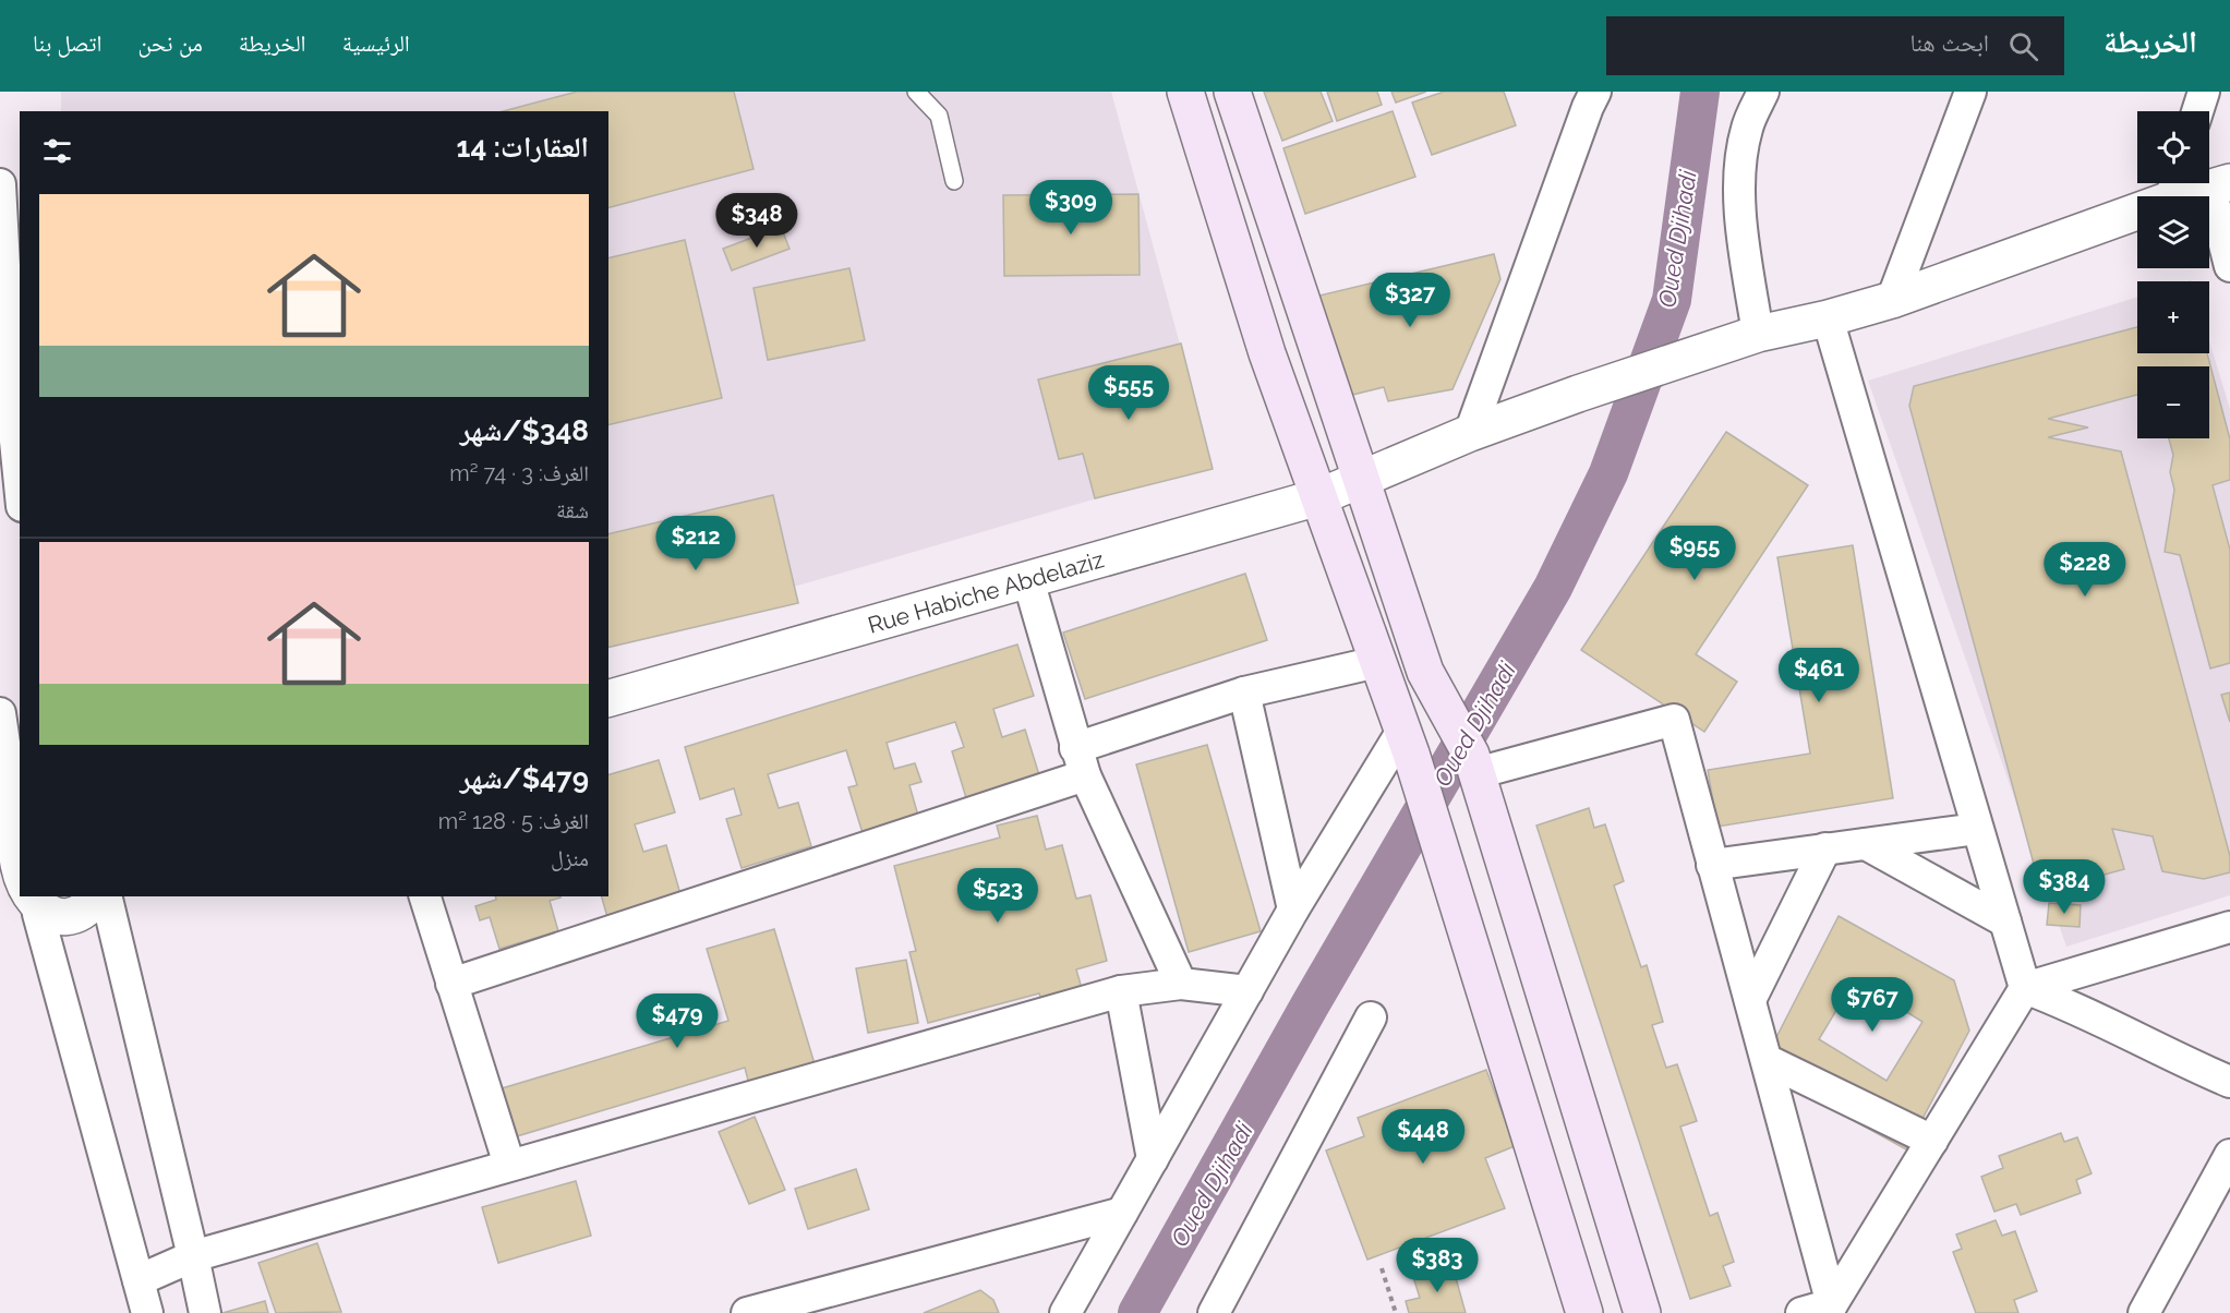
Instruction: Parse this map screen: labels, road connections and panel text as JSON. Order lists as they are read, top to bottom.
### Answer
{
  "streets": {
    "street": ["Rue Habiche Abdelaziz"]
  },
  "water": ["Oued Djihadi"],
  "page": {
    "header": "الخريطة",
    "search": "ابحث هنا",
    "nav": [
      "الرئيسية",
      "الخريطة",
      "من نحن",
      "اتصل بنا"
    ],
    "map_buttons": ["+", "−"],
    "heading": "العقارات: 14",
    "price": [
      "$309",
      "$348",
      "$327",
      "$555",
      "$212",
      "$955",
      "$228",
      "$461",
      "$384",
      "$523",
      "$767",
      "$479",
      "$448",
      "$383"
    ],
    "list": [
      {
        "name": "$348/شهر",
        "note": "الغرف: 3 · 74 m² · شقة"
      },
      {
        "name": "$479/شهر",
        "note": "الغرف: 5 · 128 m² · منزل"
      }
    ]
  }
}
